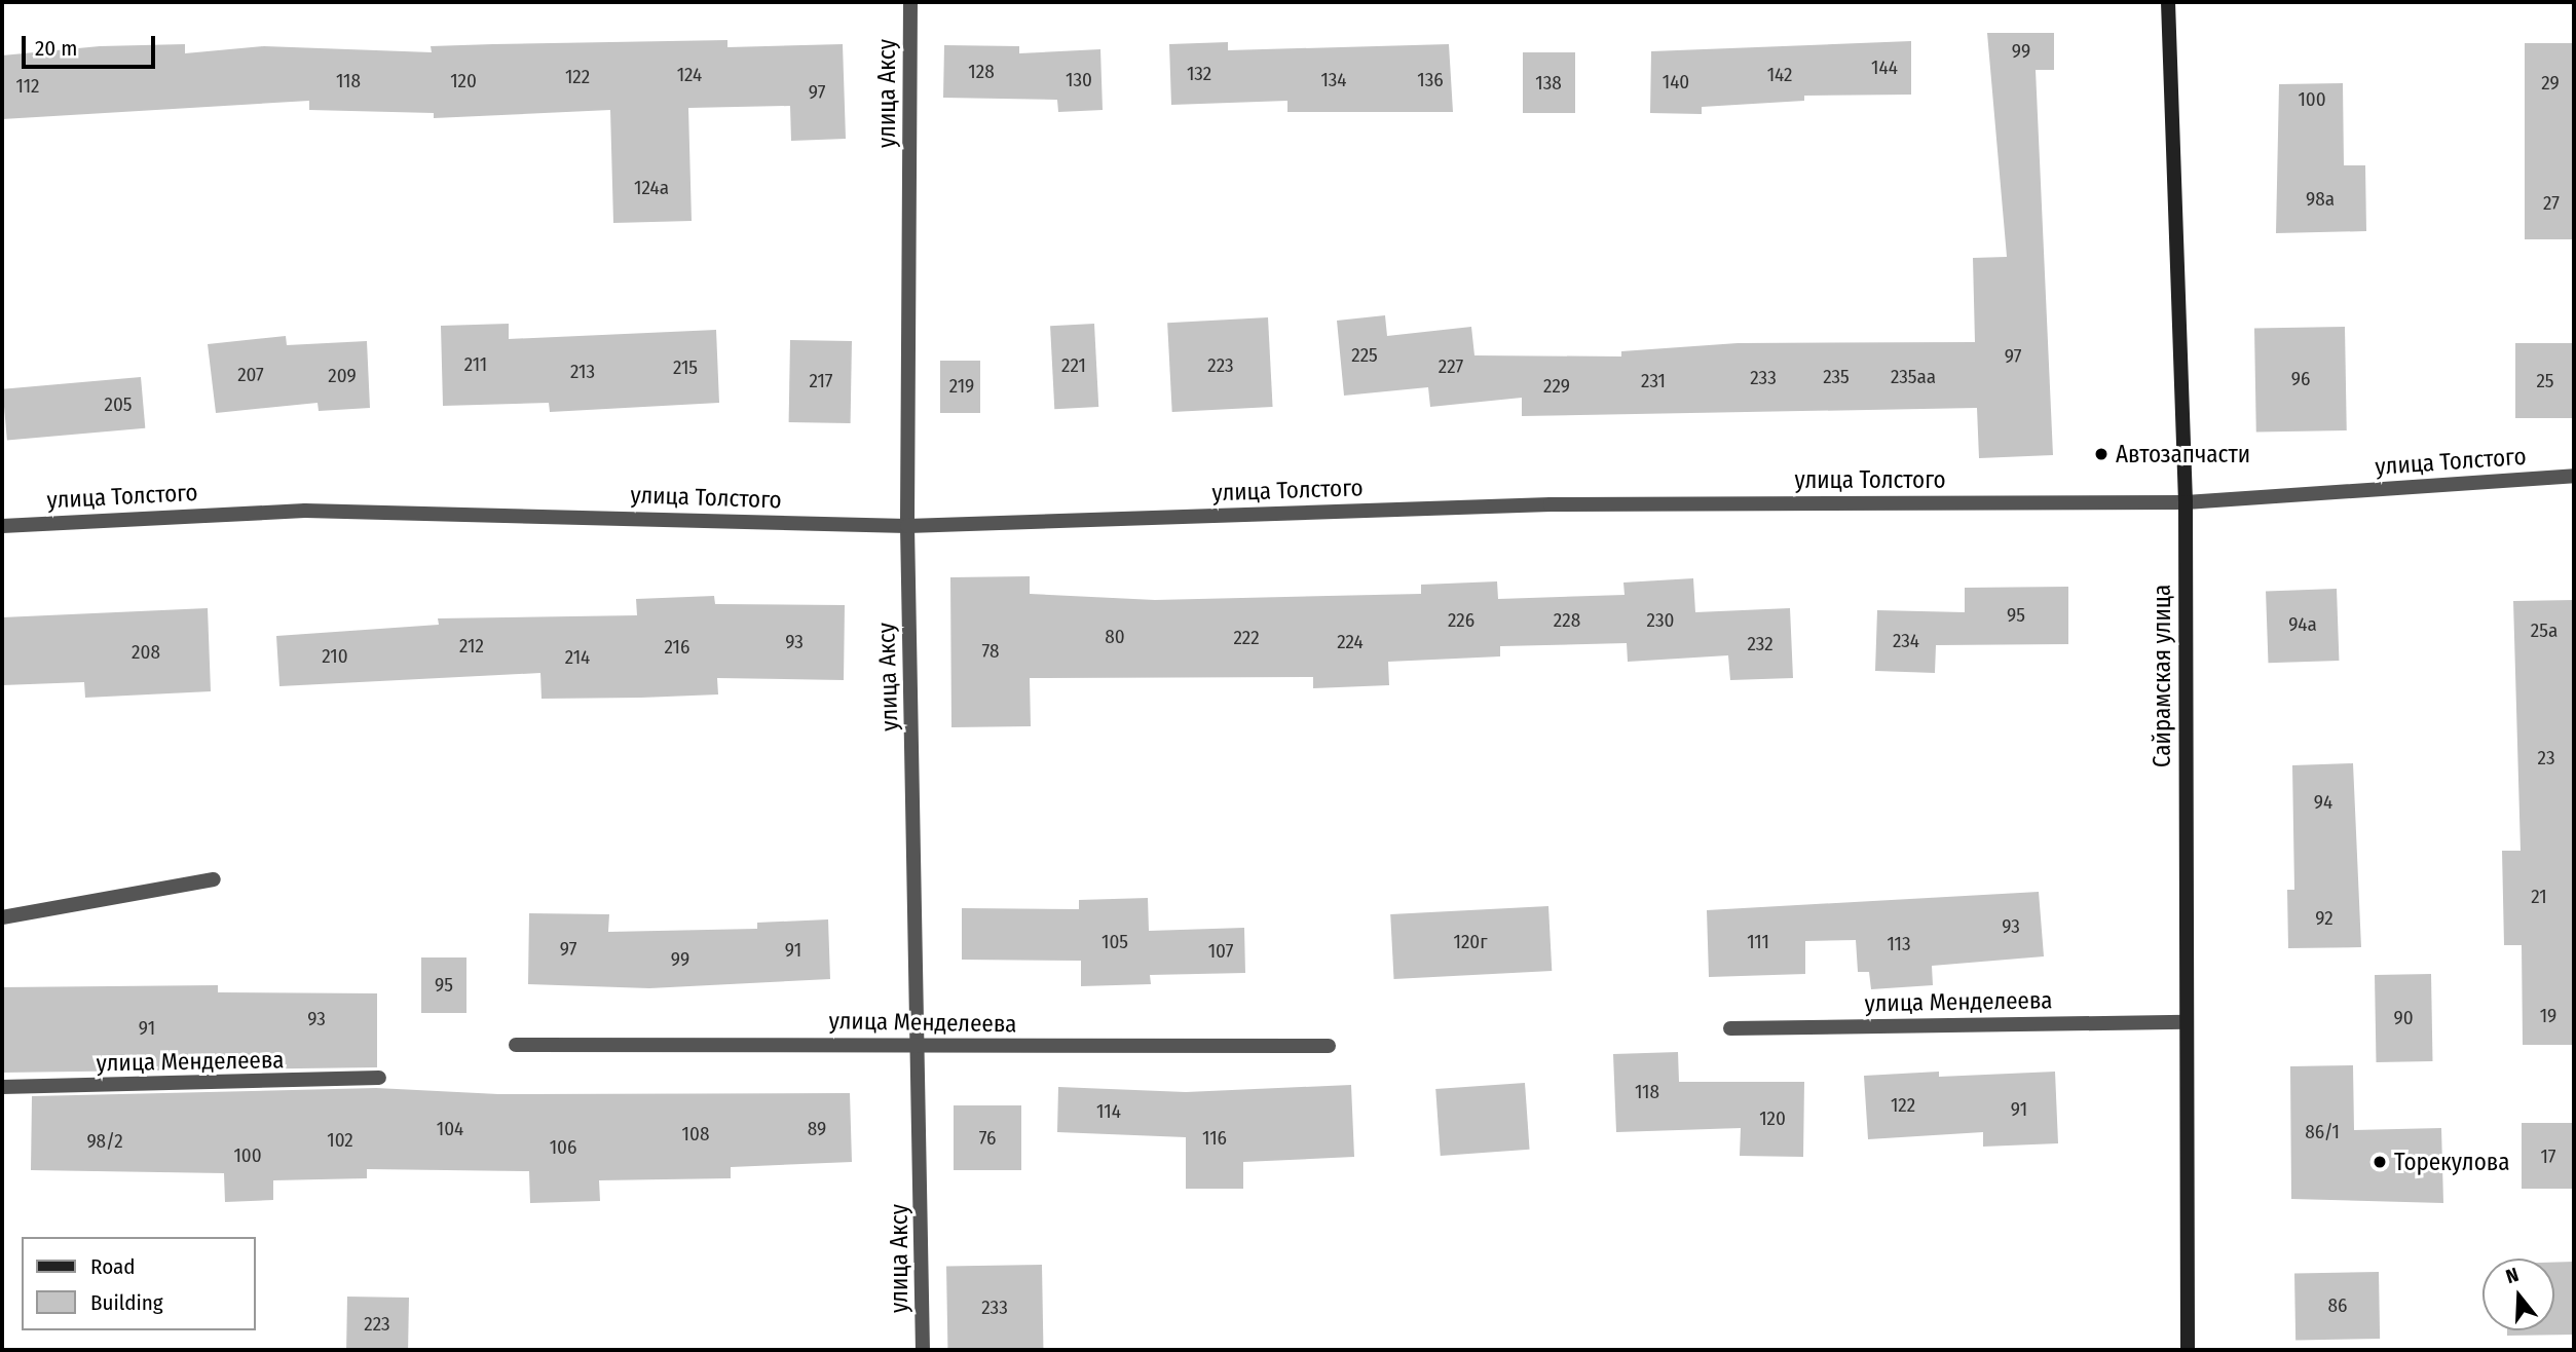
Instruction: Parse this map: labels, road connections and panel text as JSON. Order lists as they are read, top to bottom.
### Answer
{
  "streets": {
    "main road": ["Сайрамская улица"],
    "street": ["улица Аксу", "улица Толстого", "улица Менделеева"]
  },
  "crossings": [
    ["улица Аксу", "улица Толстого"],
    ["улица Аксу", "улица Менделеева"],
    ["улица Толстого", "Сайрамская улица"],
    ["Сайрамская улица", "улица Менделеева"]
  ],
  "places": ["Автозапчасти", "Торекулова"],
  "house_numbers": [
    "99",
    "144",
    "128",
    "132",
    "124",
    "142",
    "122",
    "130",
    "134",
    "136",
    "118",
    "120",
    "140",
    "138",
    "29",
    "112",
    "97",
    "100",
    "124а",
    "98а",
    "27",
    "225",
    "97",
    "211",
    "221",
    "223",
    "227",
    "215",
    "213",
    "207",
    "209",
    "235",
    "235аа",
    "233",
    "96",
    "217",
    "231",
    "25",
    "219",
    "229",
    "205",
    "95",
    "226",
    "228",
    "230",
    "94а",
    "25а",
    "80",
    "222",
    "234",
    "93",
    "224",
    "232",
    "212",
    "216",
    "78",
    "208",
    "210",
    "214",
    "23",
    "94",
    "21",
    "92",
    "93",
    "105",
    "120г",
    "111",
    "113",
    "97",
    "91",
    "107",
    "99",
    "95",
    "19",
    "90",
    "93",
    "91",
    "118",
    "122",
    "91",
    "114",
    "120",
    "104",
    "89",
    "86/1",
    "108",
    "76",
    "116",
    "102",
    "98/2",
    "106",
    "100",
    "17",
    "86",
    "233",
    "223"
  ],
  "legend": ["Road", "Building"],
  "scale_bar": "20 m",
  "north": "top"
}
